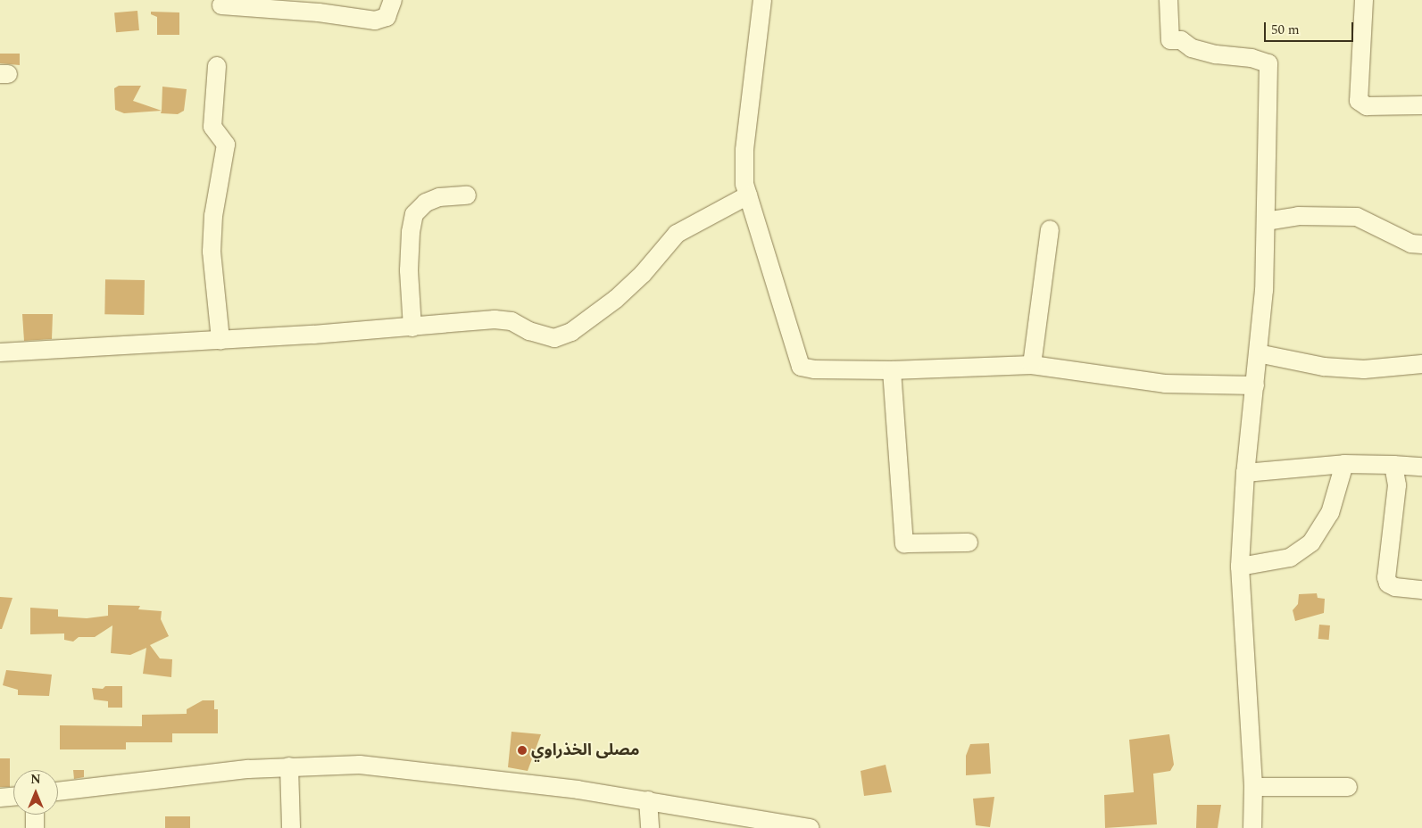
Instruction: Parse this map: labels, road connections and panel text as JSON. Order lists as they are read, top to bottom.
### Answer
{
  "places": ["مصلى الخذراوي"],
  "scale_bar": "50 m",
  "north": "top"
}
